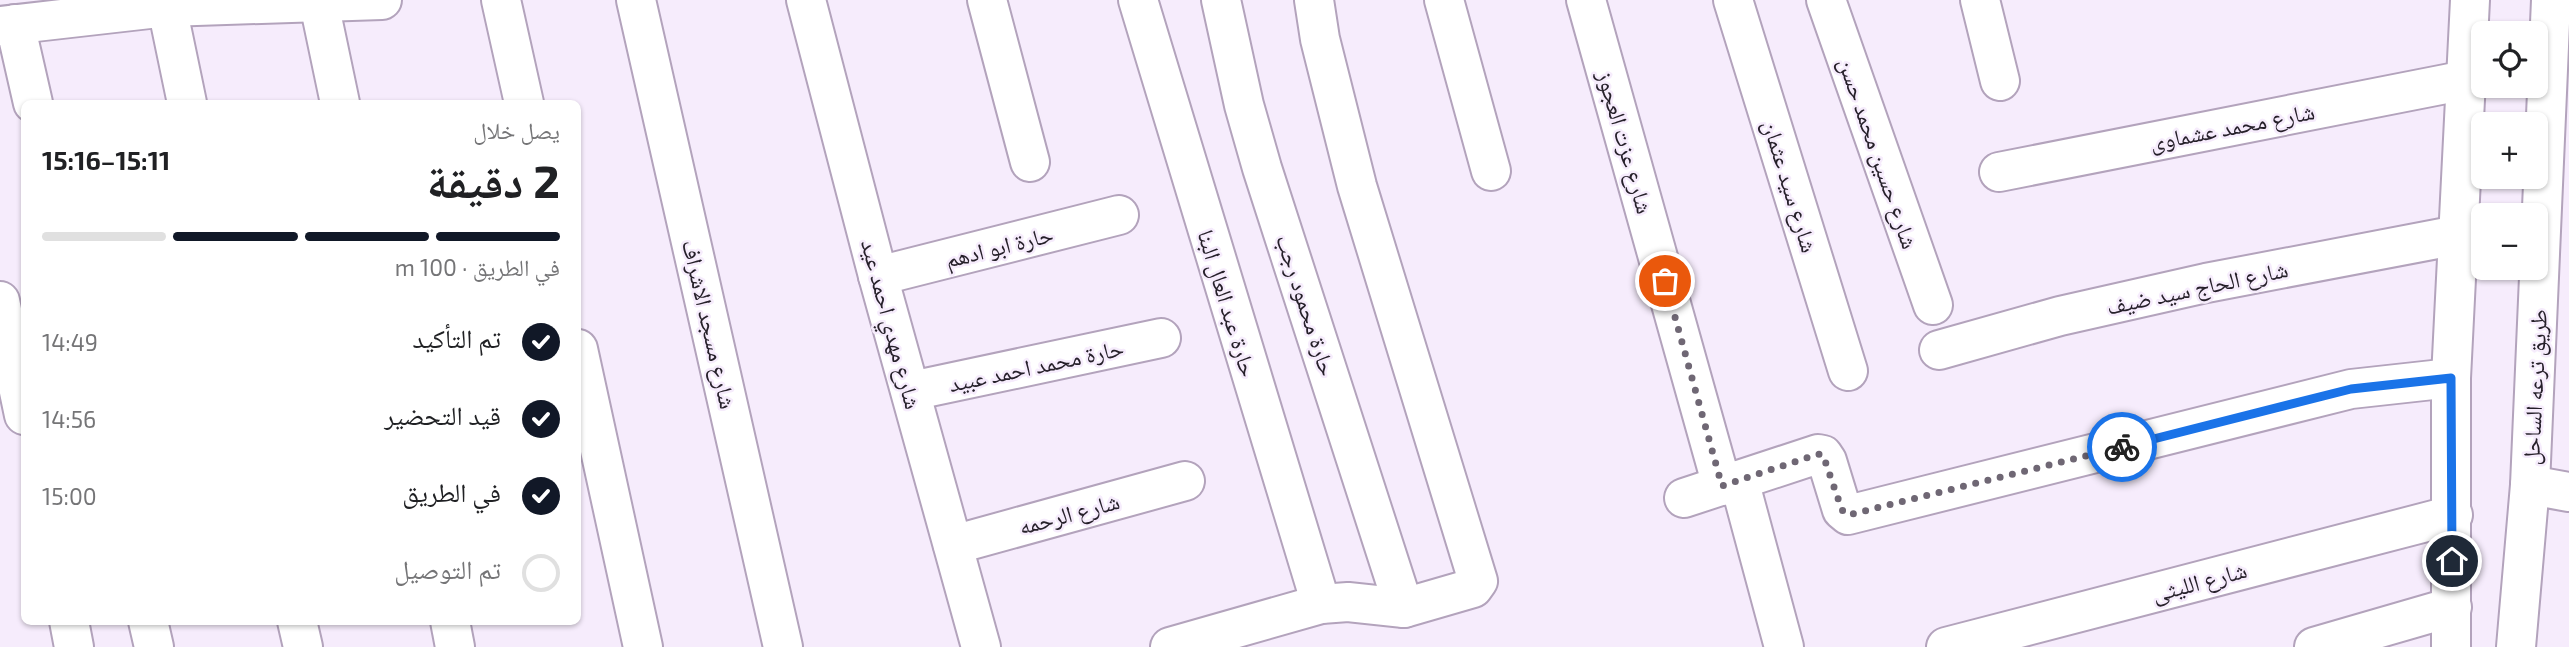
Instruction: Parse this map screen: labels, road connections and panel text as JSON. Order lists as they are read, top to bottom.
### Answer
{
  "streets": {
    "street": [
      "شارع محمد عشماوى",
      "شارع عزت العجوز",
      "شارع حسين محمد حسن",
      "شارع سيد عثمان",
      "حارة ابو ادهم",
      "شارع الحاج سيد ضيف",
      "حارة عبد العال البنا",
      "حارة محمود رجب",
      "شارع مسجد الاشراف",
      "شارع مهدي احمد عيد",
      "حارة محمد احمد عبيد",
      "طريق ترعه الساحل",
      "شارع الرحمه",
      "شارع الليثى"
    ]
  },
  "crossings": [
    ["حارة ابو ادهم", "شارع مهدي احمد عيد"],
    ["شارع مهدي احمد عيد", "حارة محمد احمد عبيد"],
    ["شارع مهدي احمد عيد", "شارع الرحمه"]
  ],
  "page": {
    "map_buttons": ["+", "−"],
    "heading": ["2 دقيقة", "يصل خلال", "15:11–15:16"],
    "bar": "في الطريق · 100 m",
    "list": [
      ["تم التأكيد", "14:49"],
      ["قيد التحضير", "14:56"],
      ["في الطريق", "15:00"],
      "تم التوصيل"
    ]
  }
}
